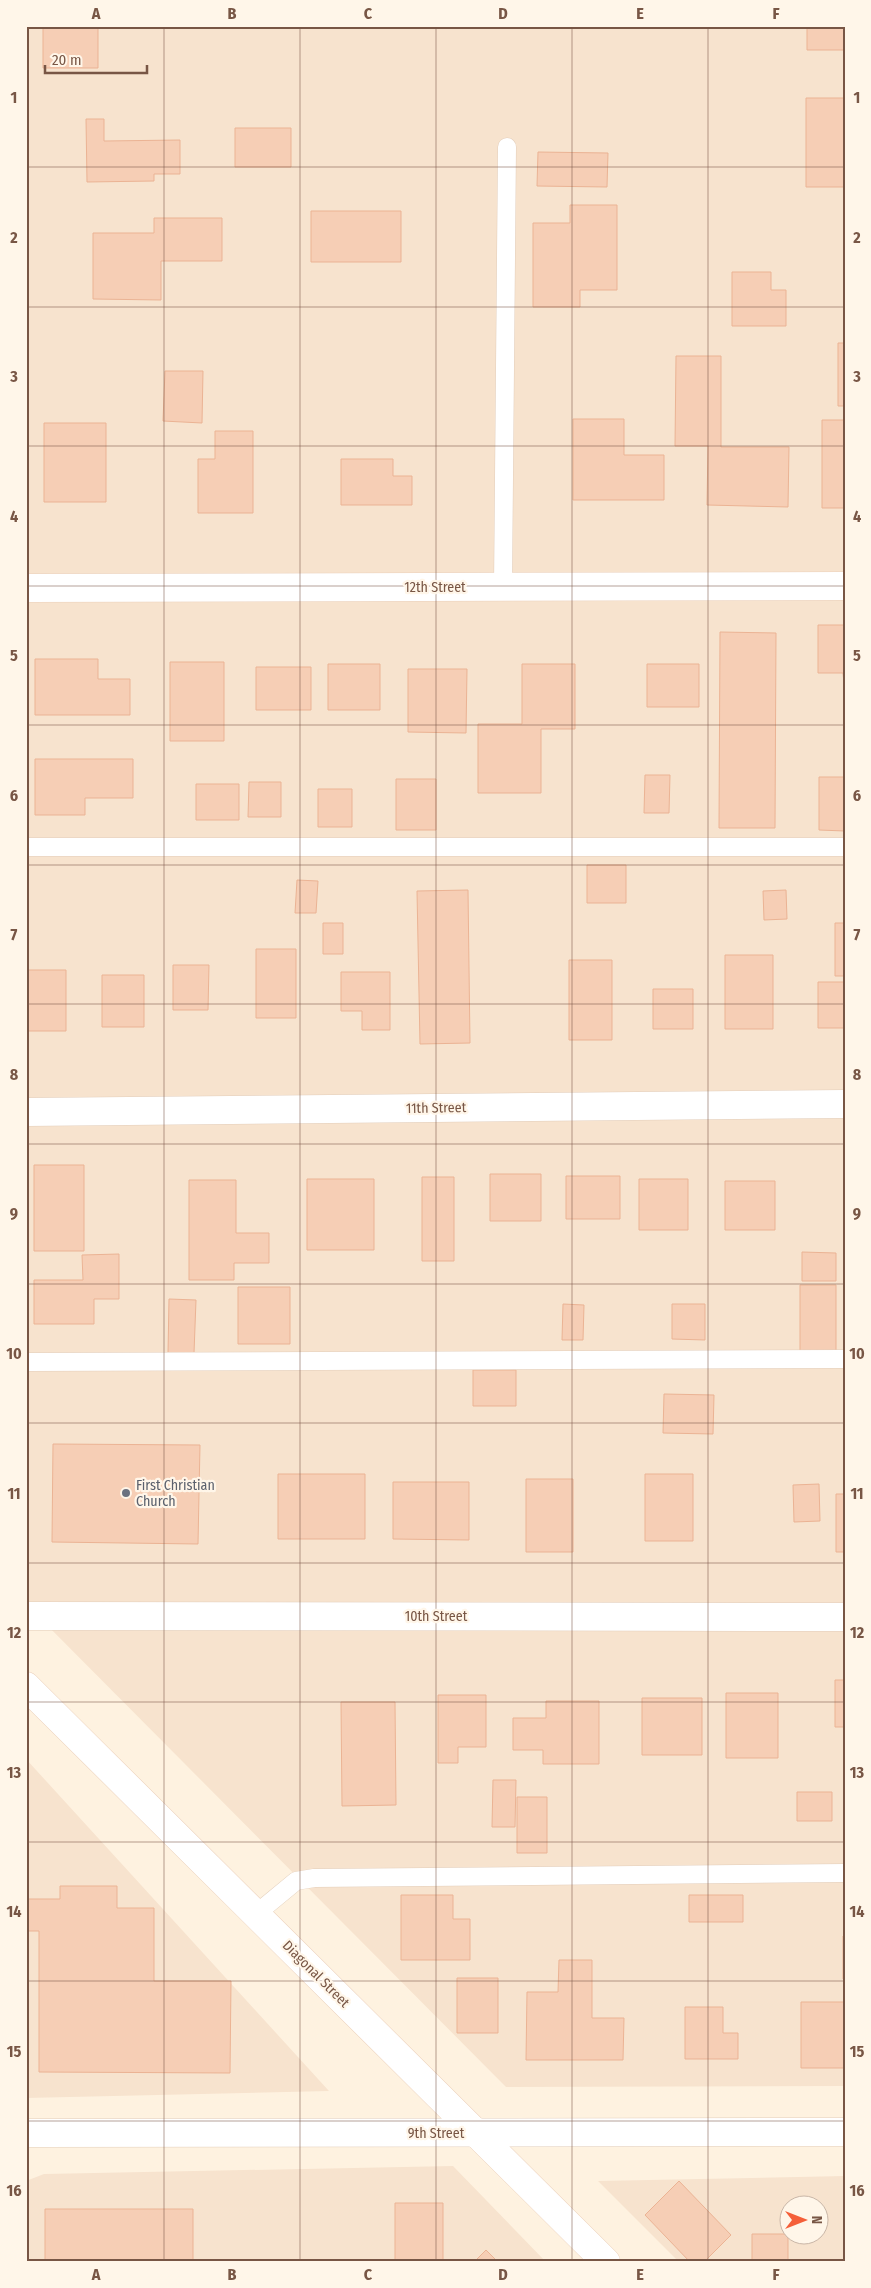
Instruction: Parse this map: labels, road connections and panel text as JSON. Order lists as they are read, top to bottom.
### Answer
{
  "streets": {
    "street": [
      "12th Street",
      "11th Street",
      "10th Street",
      "Diagonal Street",
      "9th Street"
    ]
  },
  "crossings": [
    ["Diagonal Street", "9th Street"]
  ],
  "places": ["First Christian Church"],
  "scale_bar": "20 m",
  "north": "right",
  "grid": {
    "columns": [
      "A",
      "B",
      "C",
      "D",
      "E",
      "F"
    ],
    "rows": [
      "1",
      "2",
      "3",
      "4",
      "5",
      "6",
      "7",
      "8",
      "9",
      "10",
      "11",
      "12",
      "13",
      "14",
      "15",
      "16"
    ]
  }
}
